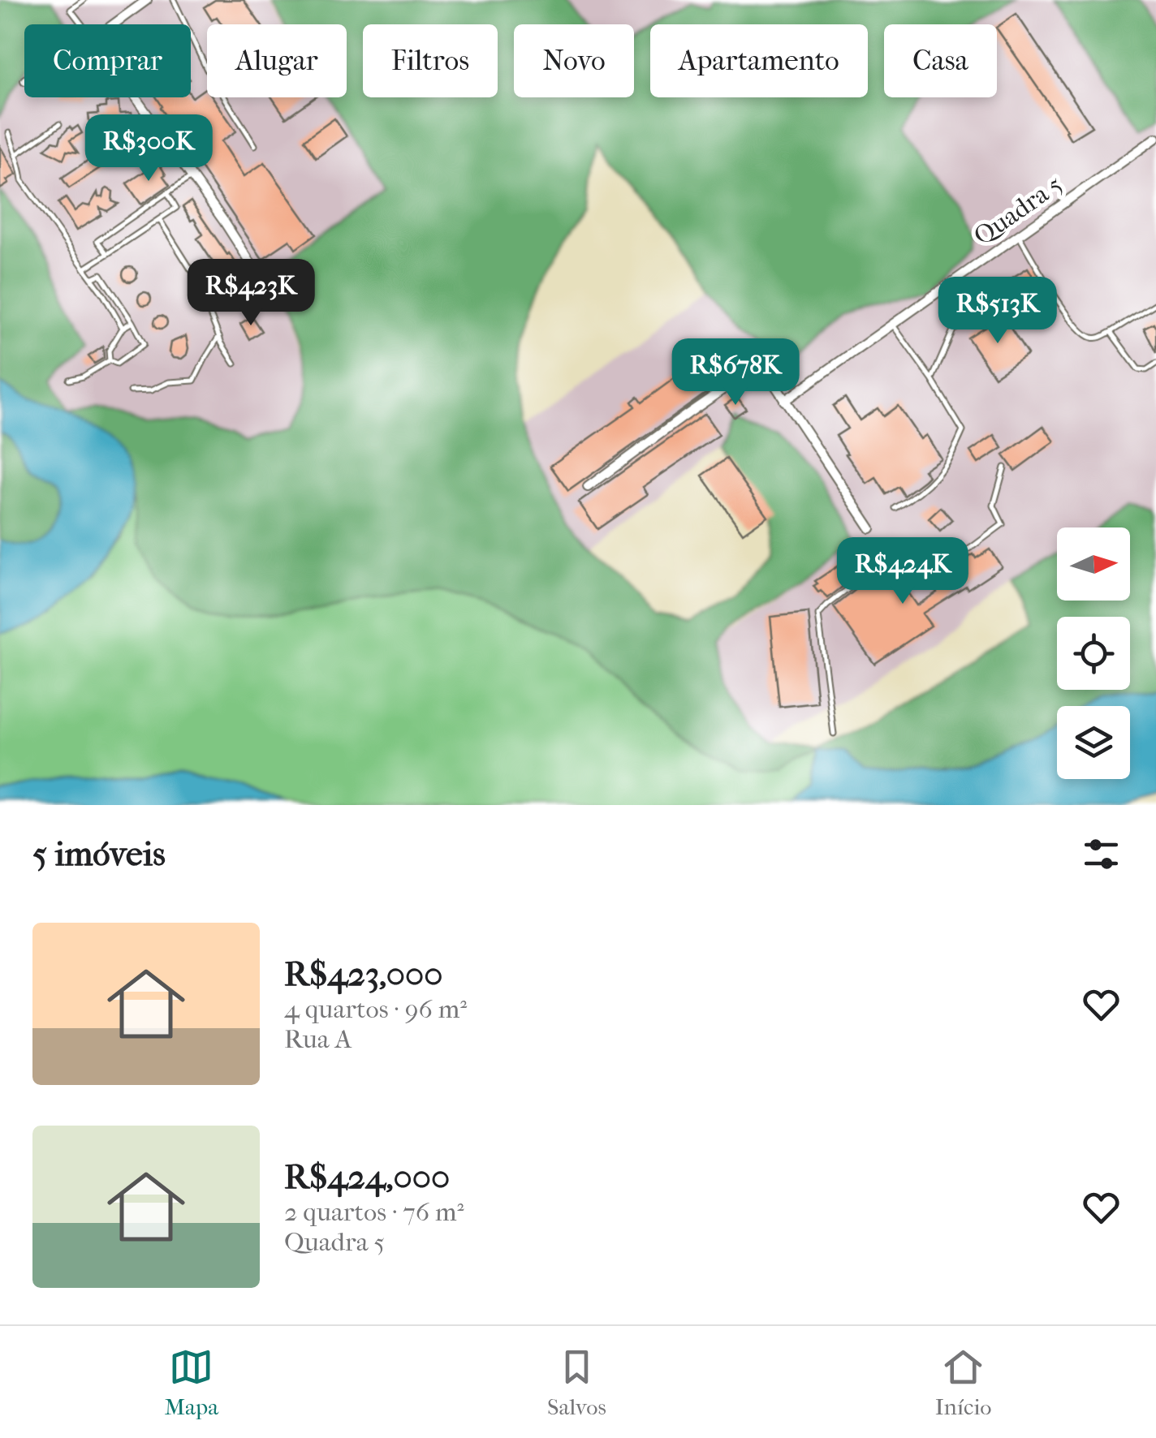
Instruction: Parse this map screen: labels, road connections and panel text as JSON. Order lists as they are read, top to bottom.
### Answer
{
  "streets": {
    "street": ["Quadra 5"]
  },
  "north": "right",
  "page": {
    "chip": [
      "Comprar",
      "Alugar",
      "Filtros",
      "Novo",
      "Apartamento",
      "Casa"
    ],
    "price": [
      "R$300K",
      "R$423K",
      "R$513K",
      "R$678K",
      "R$424K"
    ],
    "heading": "5 imóveis",
    "list": [
      {
        "name": "R$423,000",
        "note": "4 quartos · 96 m² · Rua A"
      },
      {
        "name": "R$424,000",
        "note": "2 quartos · 76 m² · Quadra 5"
      }
    ],
    "tabs": ["Mapa", "Salvos", "Início"]
  }
}
